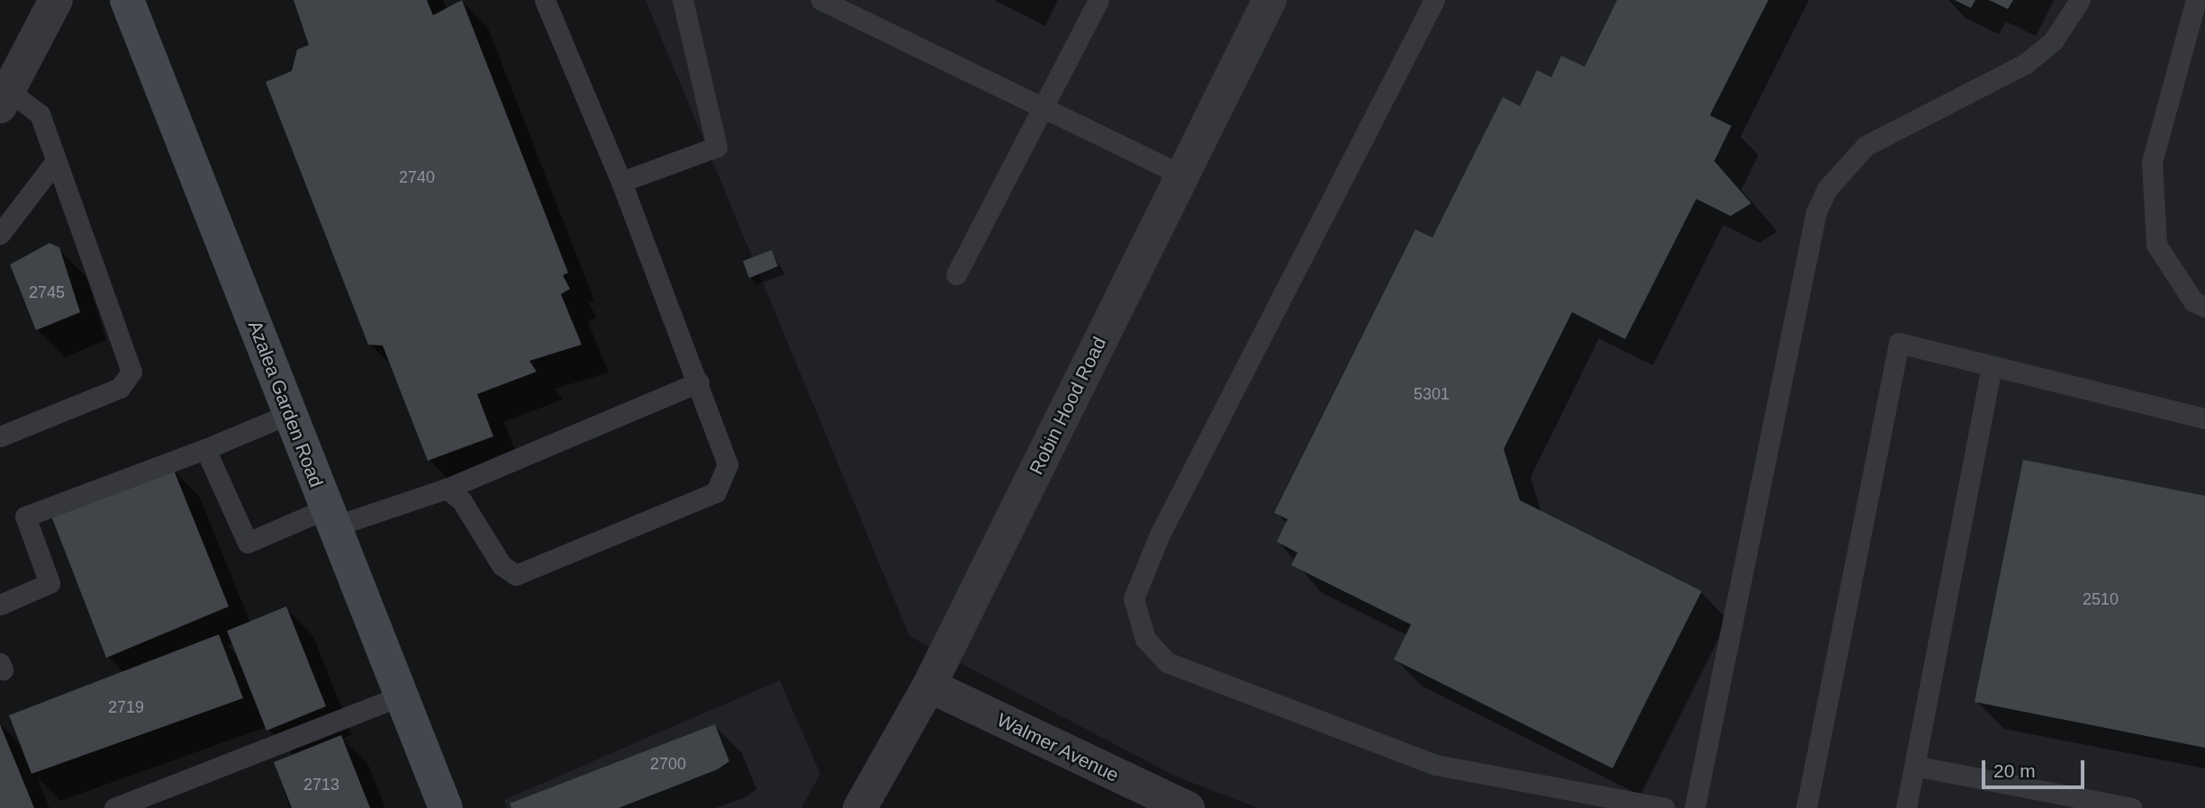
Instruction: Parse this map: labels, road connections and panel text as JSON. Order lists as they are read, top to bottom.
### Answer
{
  "streets": {
    "main road": ["Azalea Garden Road"],
    "street": ["Robin Hood Road", "Walmer Avenue"]
  },
  "crossings": [
    ["Robin Hood Road", "Walmer Avenue"]
  ],
  "house_numbers": [
    "2740",
    "2745",
    "5301",
    "2510",
    "2719",
    "2700",
    "2713"
  ],
  "scale_bar": "20 m"
}
